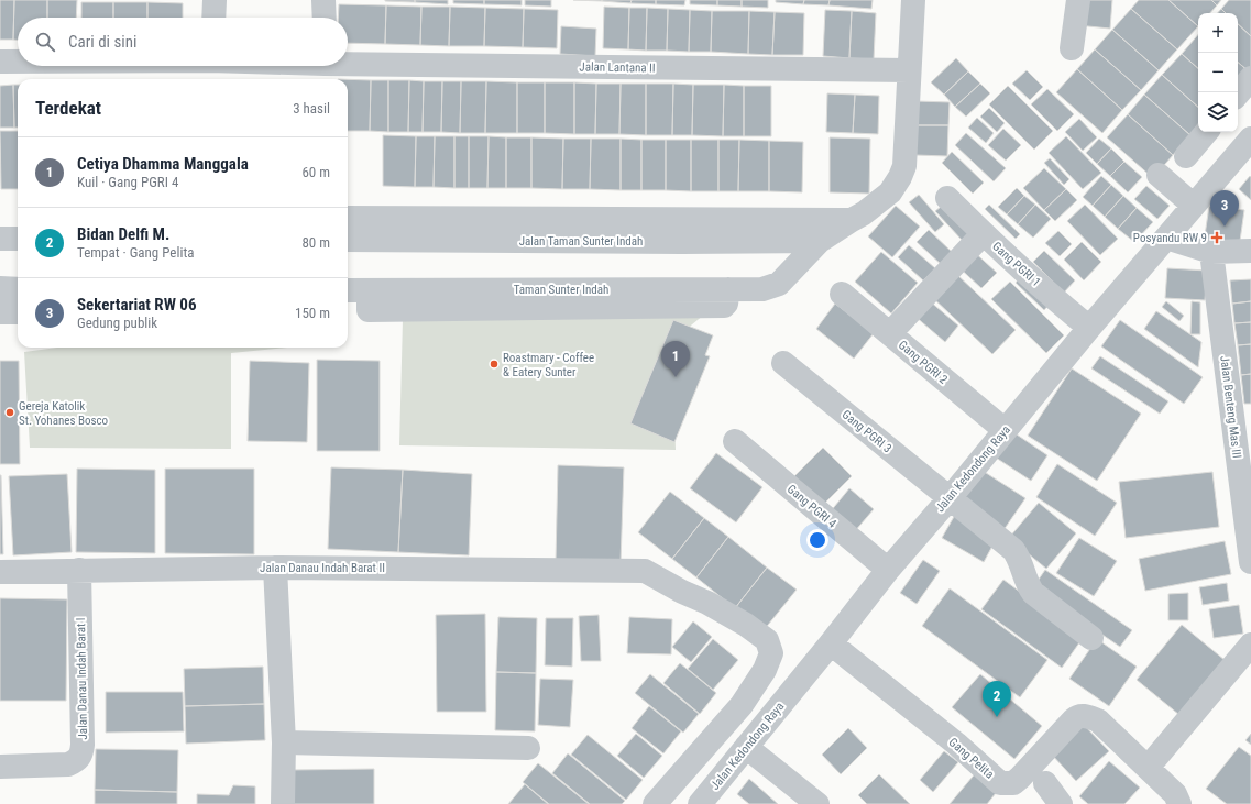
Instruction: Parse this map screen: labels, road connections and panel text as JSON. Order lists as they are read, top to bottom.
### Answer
{
  "streets": {
    "street": [
      "Jalan Lantana II",
      "Jalan Taman Sunter Indah",
      "Gang PGRI 1",
      "Taman Sunter Indah",
      "Gang PGRI 2",
      "Jalan Benteng Mas III",
      "Gang PGRI 3",
      "Jalan Kedondong Raya",
      "Gang PGRI 4",
      "Jalan Danau Indah Barat II",
      "Jalan Danau Indah Barat I",
      "Gang Pelita"
    ]
  },
  "crossings": [
    ["Jalan Taman Sunter Indah", "Taman Sunter Indah"],
    ["Gang PGRI 1", "Jalan Kedondong Raya"],
    ["Gang PGRI 2", "Jalan Kedondong Raya"],
    ["Gang PGRI 3", "Jalan Kedondong Raya"],
    ["Jalan Kedondong Raya", "Gang PGRI 4"],
    ["Jalan Kedondong Raya", "Gang Pelita"],
    ["Jalan Danau Indah Barat II", "Jalan Danau Indah Barat I"]
  ],
  "places": {
    "health": ["Posyandu RW 9"],
    "other": ["Roastmary - Coffee & Eatery Sunter", "Gereja Katolik St. Yohanes Bosco"]
  },
  "page": {
    "map_buttons": ["+", "−"],
    "search": "Cari di sini",
    "heading": ["Terdekat", "3 hasil"],
    "list": [
      {
        "mark": "1",
        "name": "Cetiya Dhamma Manggala",
        "note": "Kuil · Gang PGRI 4",
        "value": "60 m"
      },
      {
        "mark": "2",
        "name": "Bidan Delfi M.",
        "note": "Tempat · Gang Pelita",
        "value": "80 m"
      },
      {
        "mark": "3",
        "name": "Sekertariat RW 06",
        "note": "Gedung publik",
        "value": "150 m"
      }
    ],
    "pins": ["3", "1", "2"]
  }
}
